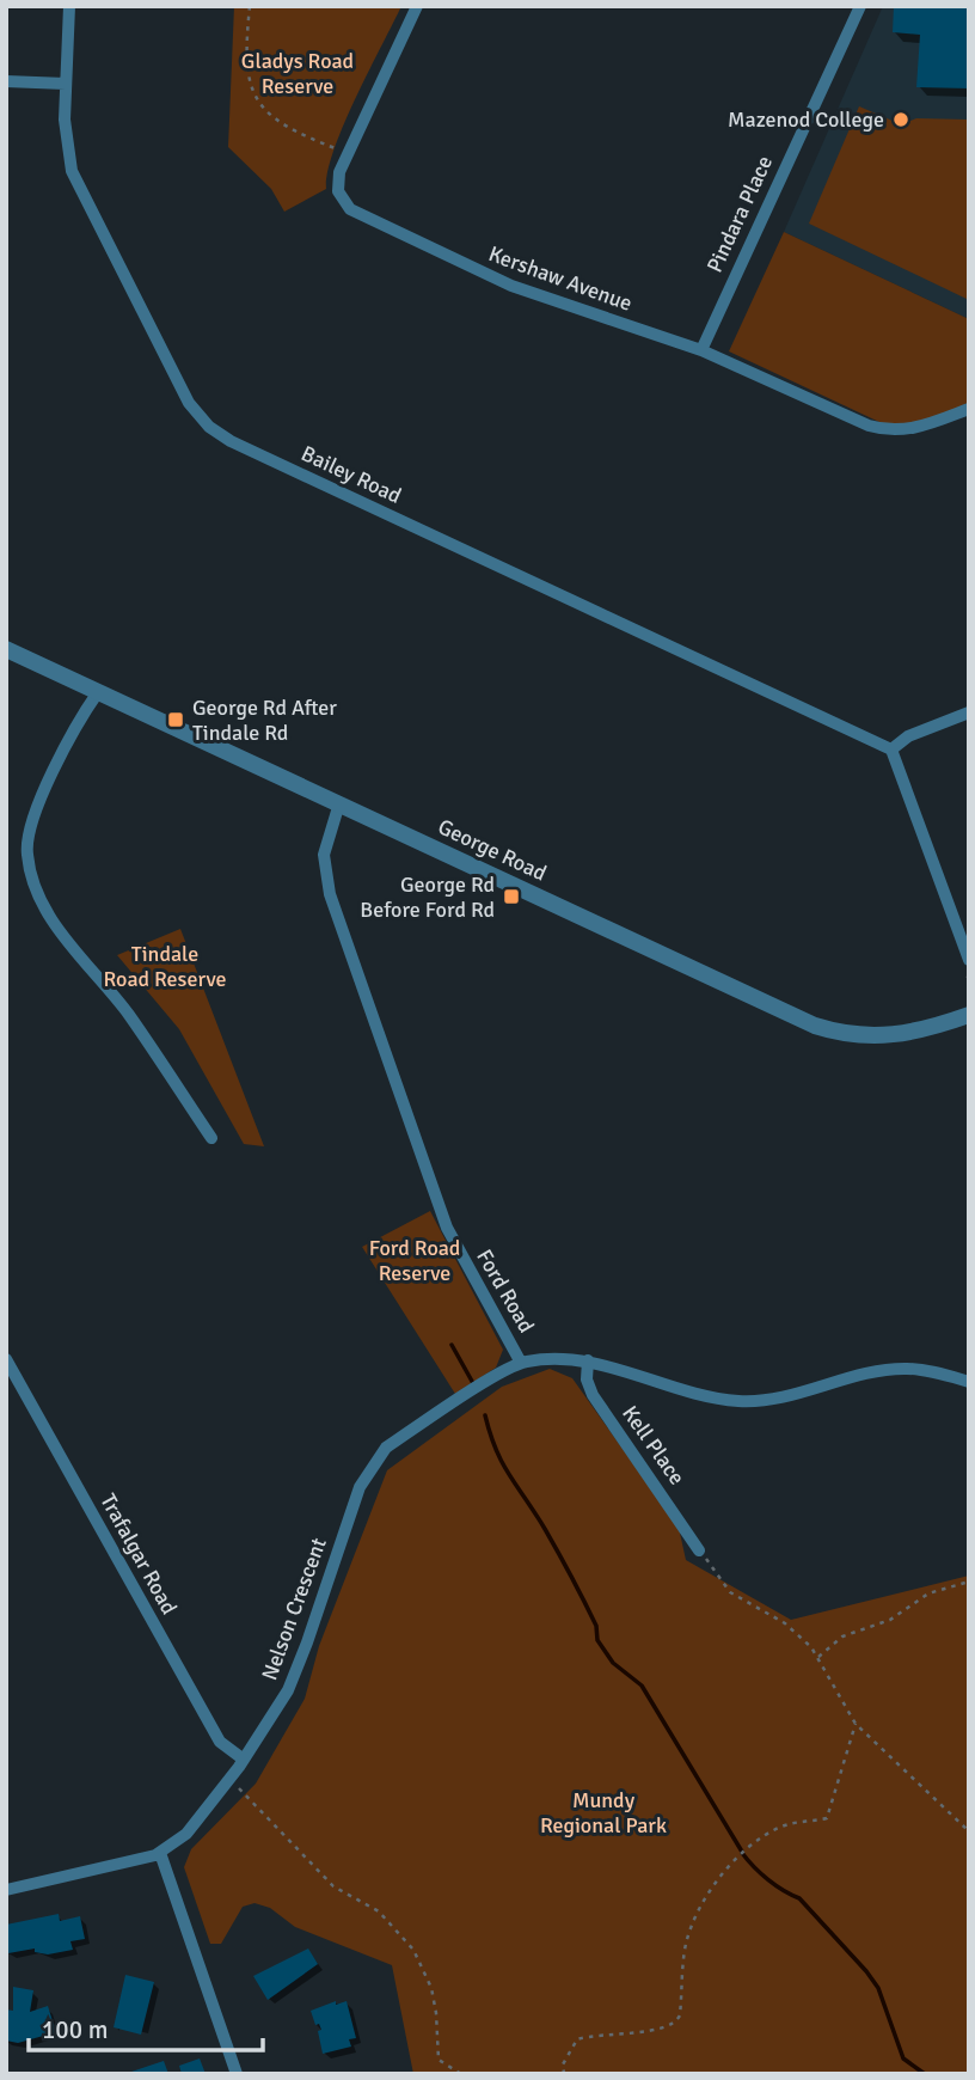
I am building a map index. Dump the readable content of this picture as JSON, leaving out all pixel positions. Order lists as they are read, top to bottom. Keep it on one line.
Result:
{"streets":{"street":["Pindara Place","Kershaw Avenue","Bailey Road","George Road","Ford Road","Kell Place","Trafalgar Road","Nelson Crescent"]},"crossings":[["Pindara Place","Kershaw Avenue"],["George Road","Ford Road"],["Ford Road","Kell Place"],["Ford Road","Nelson Crescent"],["Trafalgar Road","Nelson Crescent"]],"parks":["Gladys Road Reserve","Tindale Road Reserve","Ford Road Reserve","Mundy Regional Park"],"places":{"other":["Mazenod College"],"transit":["George Rd After Tindale Rd","George Rd Before Ford Rd"]},"scale_bar":"100 m"}
